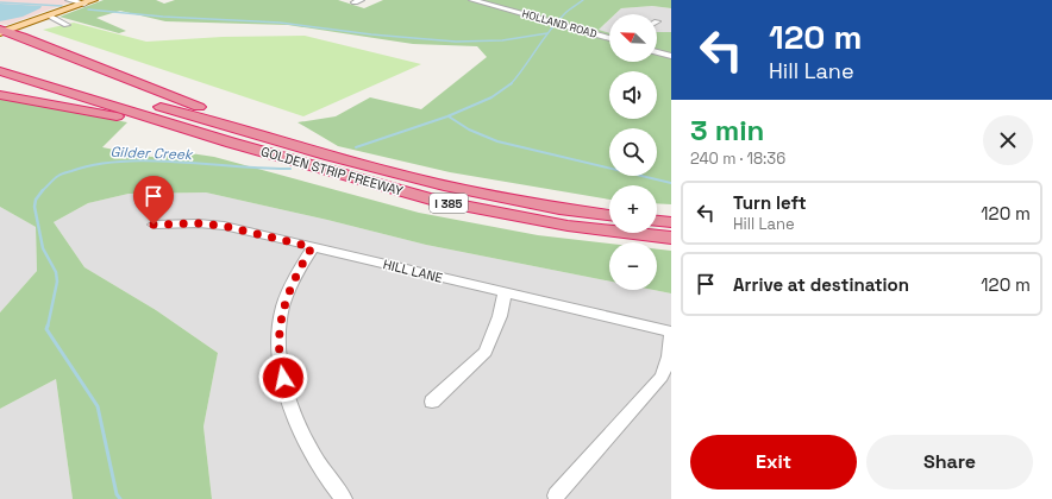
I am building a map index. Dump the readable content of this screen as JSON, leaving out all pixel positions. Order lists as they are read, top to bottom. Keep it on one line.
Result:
{"streets":{"highway":["GOLDEN STRIP FREEWAY","I 385"],"street":["HOLLAND ROAD","HILL LANE"]},"water":["Gilder Creek"],"north":"top left","page":{"turn":["120 m","Hill Lane"],"map_buttons":["+","−"],"heading":["3 min","240 m · 18:36"],"list":[{"name":"Turn left","note":"Hill Lane","value":"120 m"},{"name":"Arrive at destination","value":"120 m"}],"buttons":["Exit","Share"]}}
